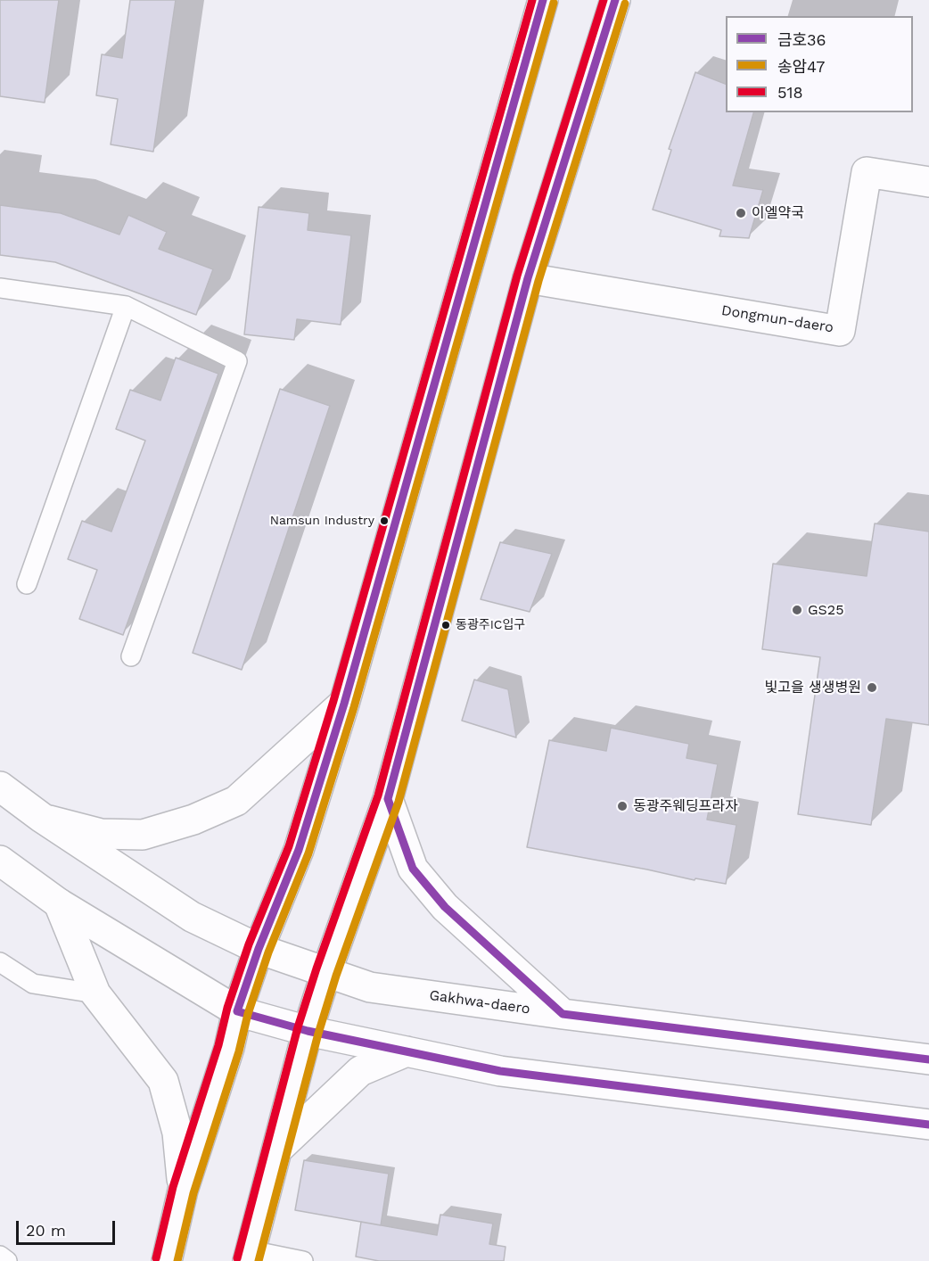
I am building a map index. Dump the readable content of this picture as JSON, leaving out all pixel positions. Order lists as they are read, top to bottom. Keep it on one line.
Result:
{"streets":{"main road":["Dongmun-daero","Gakhwa-daero"]},"places":["이엘약국","Namsun Industry","GS25","동광주IC입구","빛고을 생생병원","동광주웨딩프라자"],"lines":["transit line 금호36","transit line 518","transit line 송암47"],"legend":["금호36","송암47","518"],"scale_bar":"20 m"}
